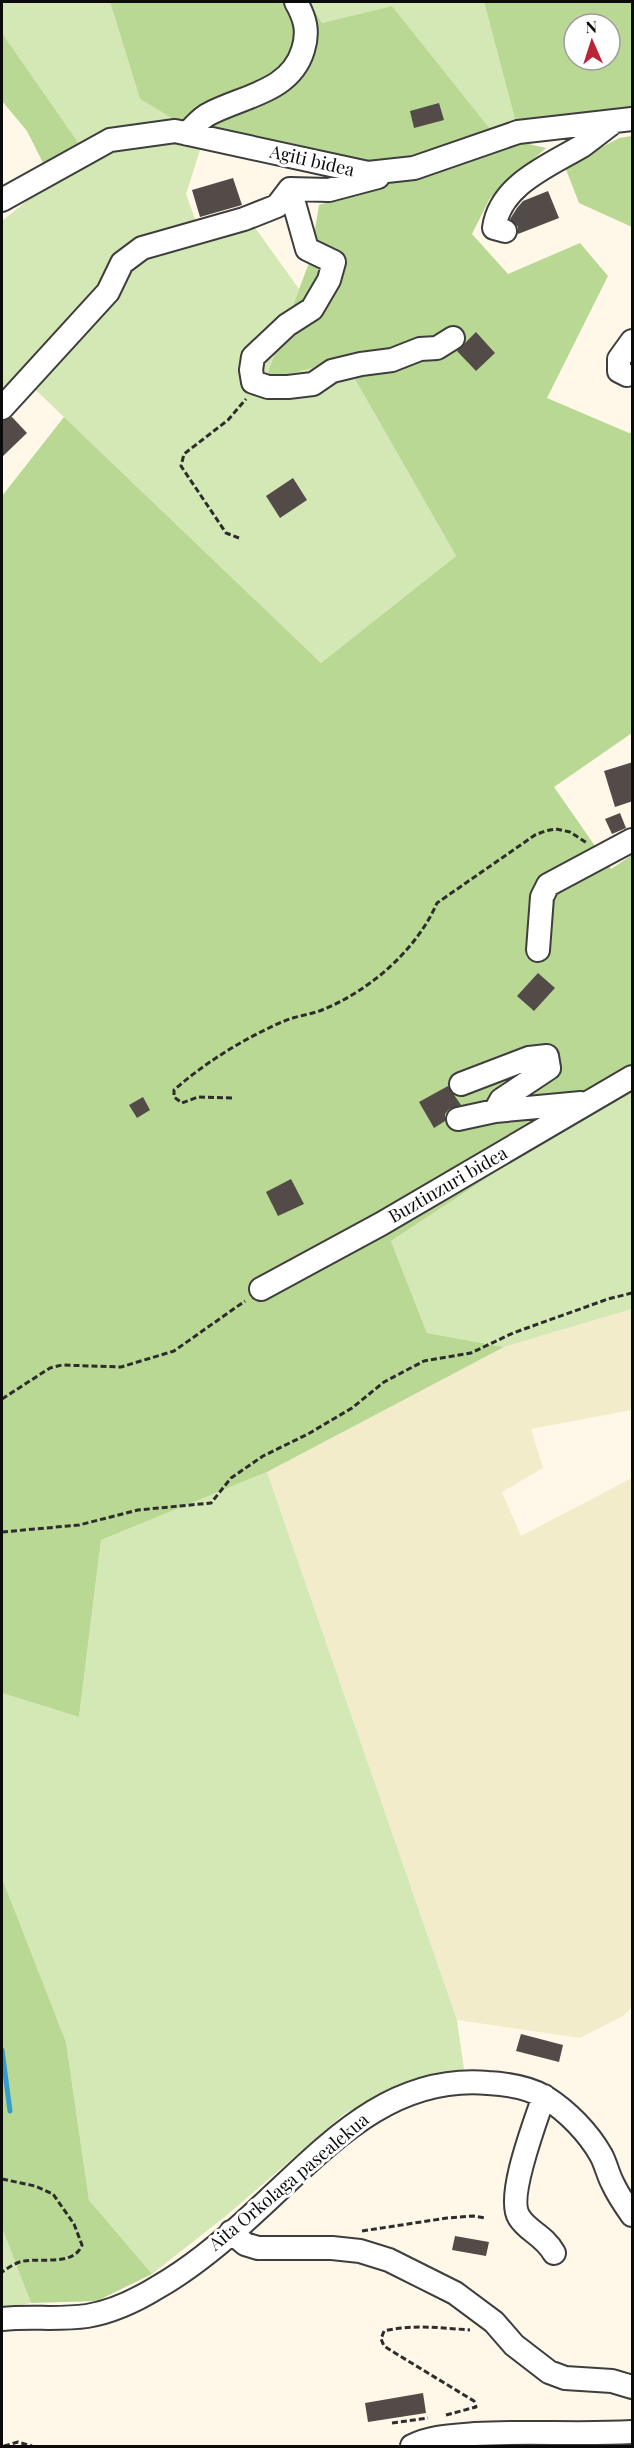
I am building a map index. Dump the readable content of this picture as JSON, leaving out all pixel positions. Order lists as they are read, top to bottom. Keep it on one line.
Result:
{"streets":{"street":["Agiti bidea","Buztinzuri bidea","Aita Orkolaga pasealekua"]},"north":"top"}
